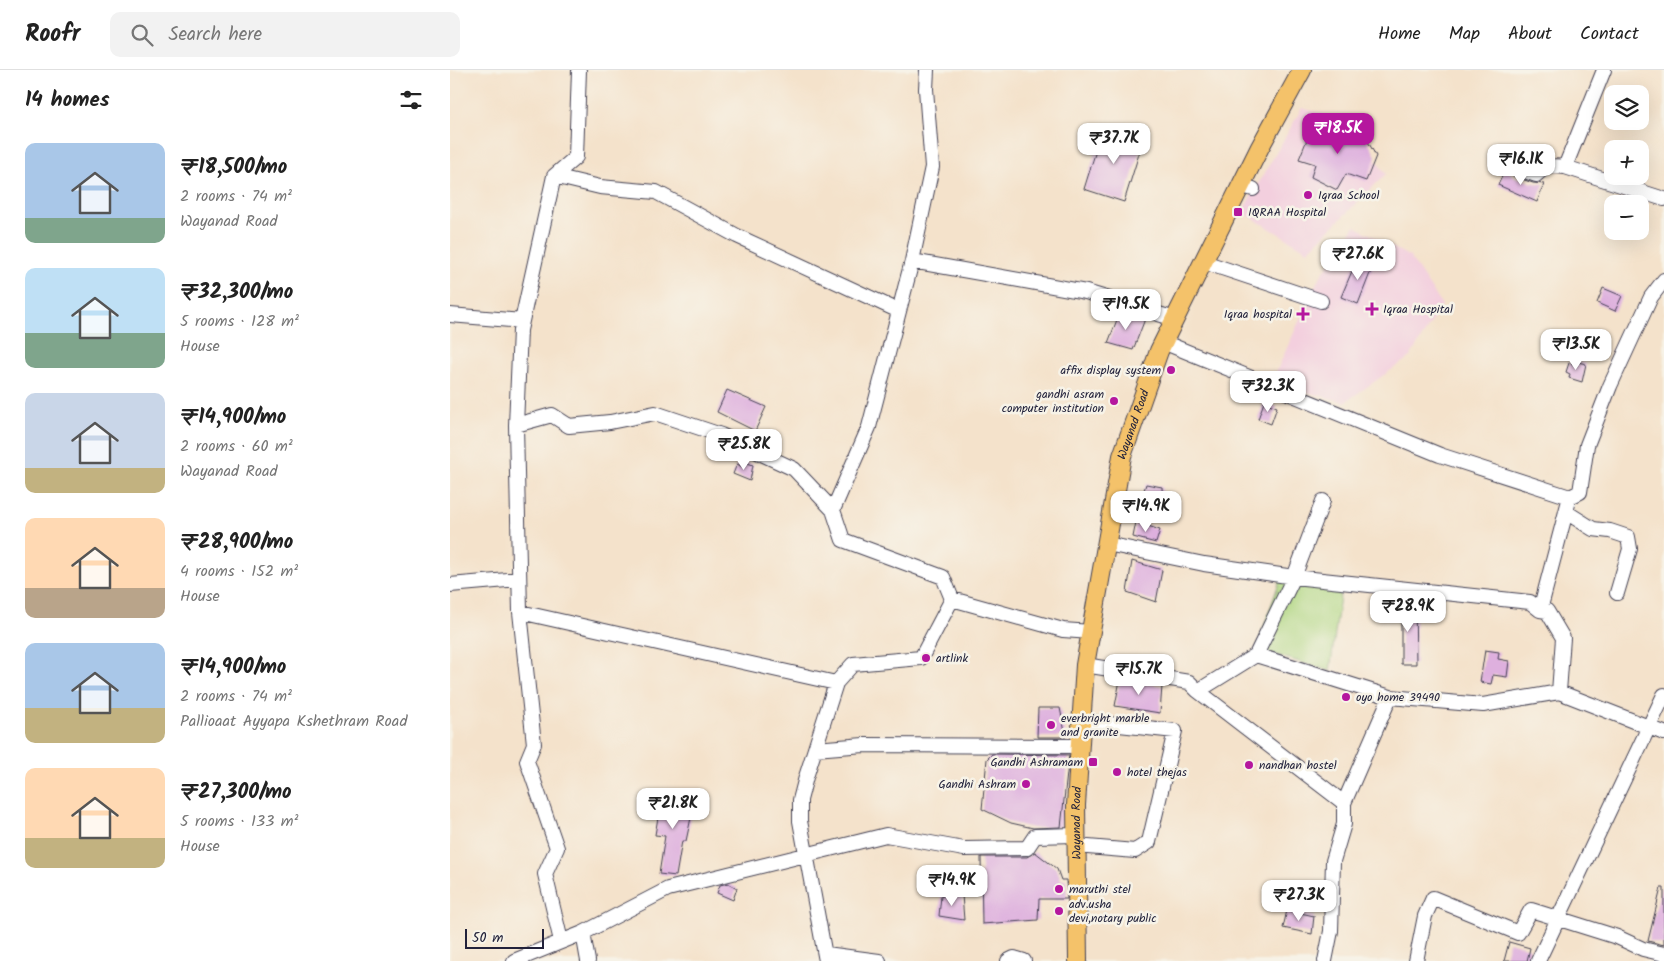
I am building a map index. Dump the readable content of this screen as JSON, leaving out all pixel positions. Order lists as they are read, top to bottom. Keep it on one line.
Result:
{"streets":{"main road":["Wayanad Road"]},"places":{"other":["Iqraa School","affix display system","gandhi asram computer institution","artlink","oyo home 39490","everbright marble and granite","nandhan hostel","hotel thejas","Gandhi Ashram","maruthi stel","adv.usha devi,notary public"],"transit":["IQRAA Hospital","Gandhi Ashramam"],"health":["Iqraa Hospital","Iqraa hospital"]},"scale_bar":"50 m","page":{"header":"Roofr","search":"Search here","nav":["Home","Map","About","Contact"],"heading":"14 homes","map_buttons":["+","−"],"price":["₹18.5K","₹37.7K","₹16.1K","₹27.6K","₹19.5K","₹13.5K","₹32.3K","₹25.8K","₹14.9K","₹28.9K","₹15.7K","₹21.8K","₹14.9K","₹27.3K"],"list":[{"name":"₹18,500/mo","note":"2 rooms · 74 m² · Wayanad Road"},{"name":"₹32,300/mo","note":"5 rooms · 128 m² · House"},{"name":"₹14,900/mo","note":"2 rooms · 60 m² · Wayanad Road"},{"name":"₹28,900/mo","note":"4 rooms · 152 m² · House"},{"name":"₹14,900/mo","note":"2 rooms · 74 m² · Pallioaat Ayyapa Kshethram Road"},{"name":"₹27,300/mo","note":"5 rooms · 133 m² · House"}],"scale":"50 m"}}
